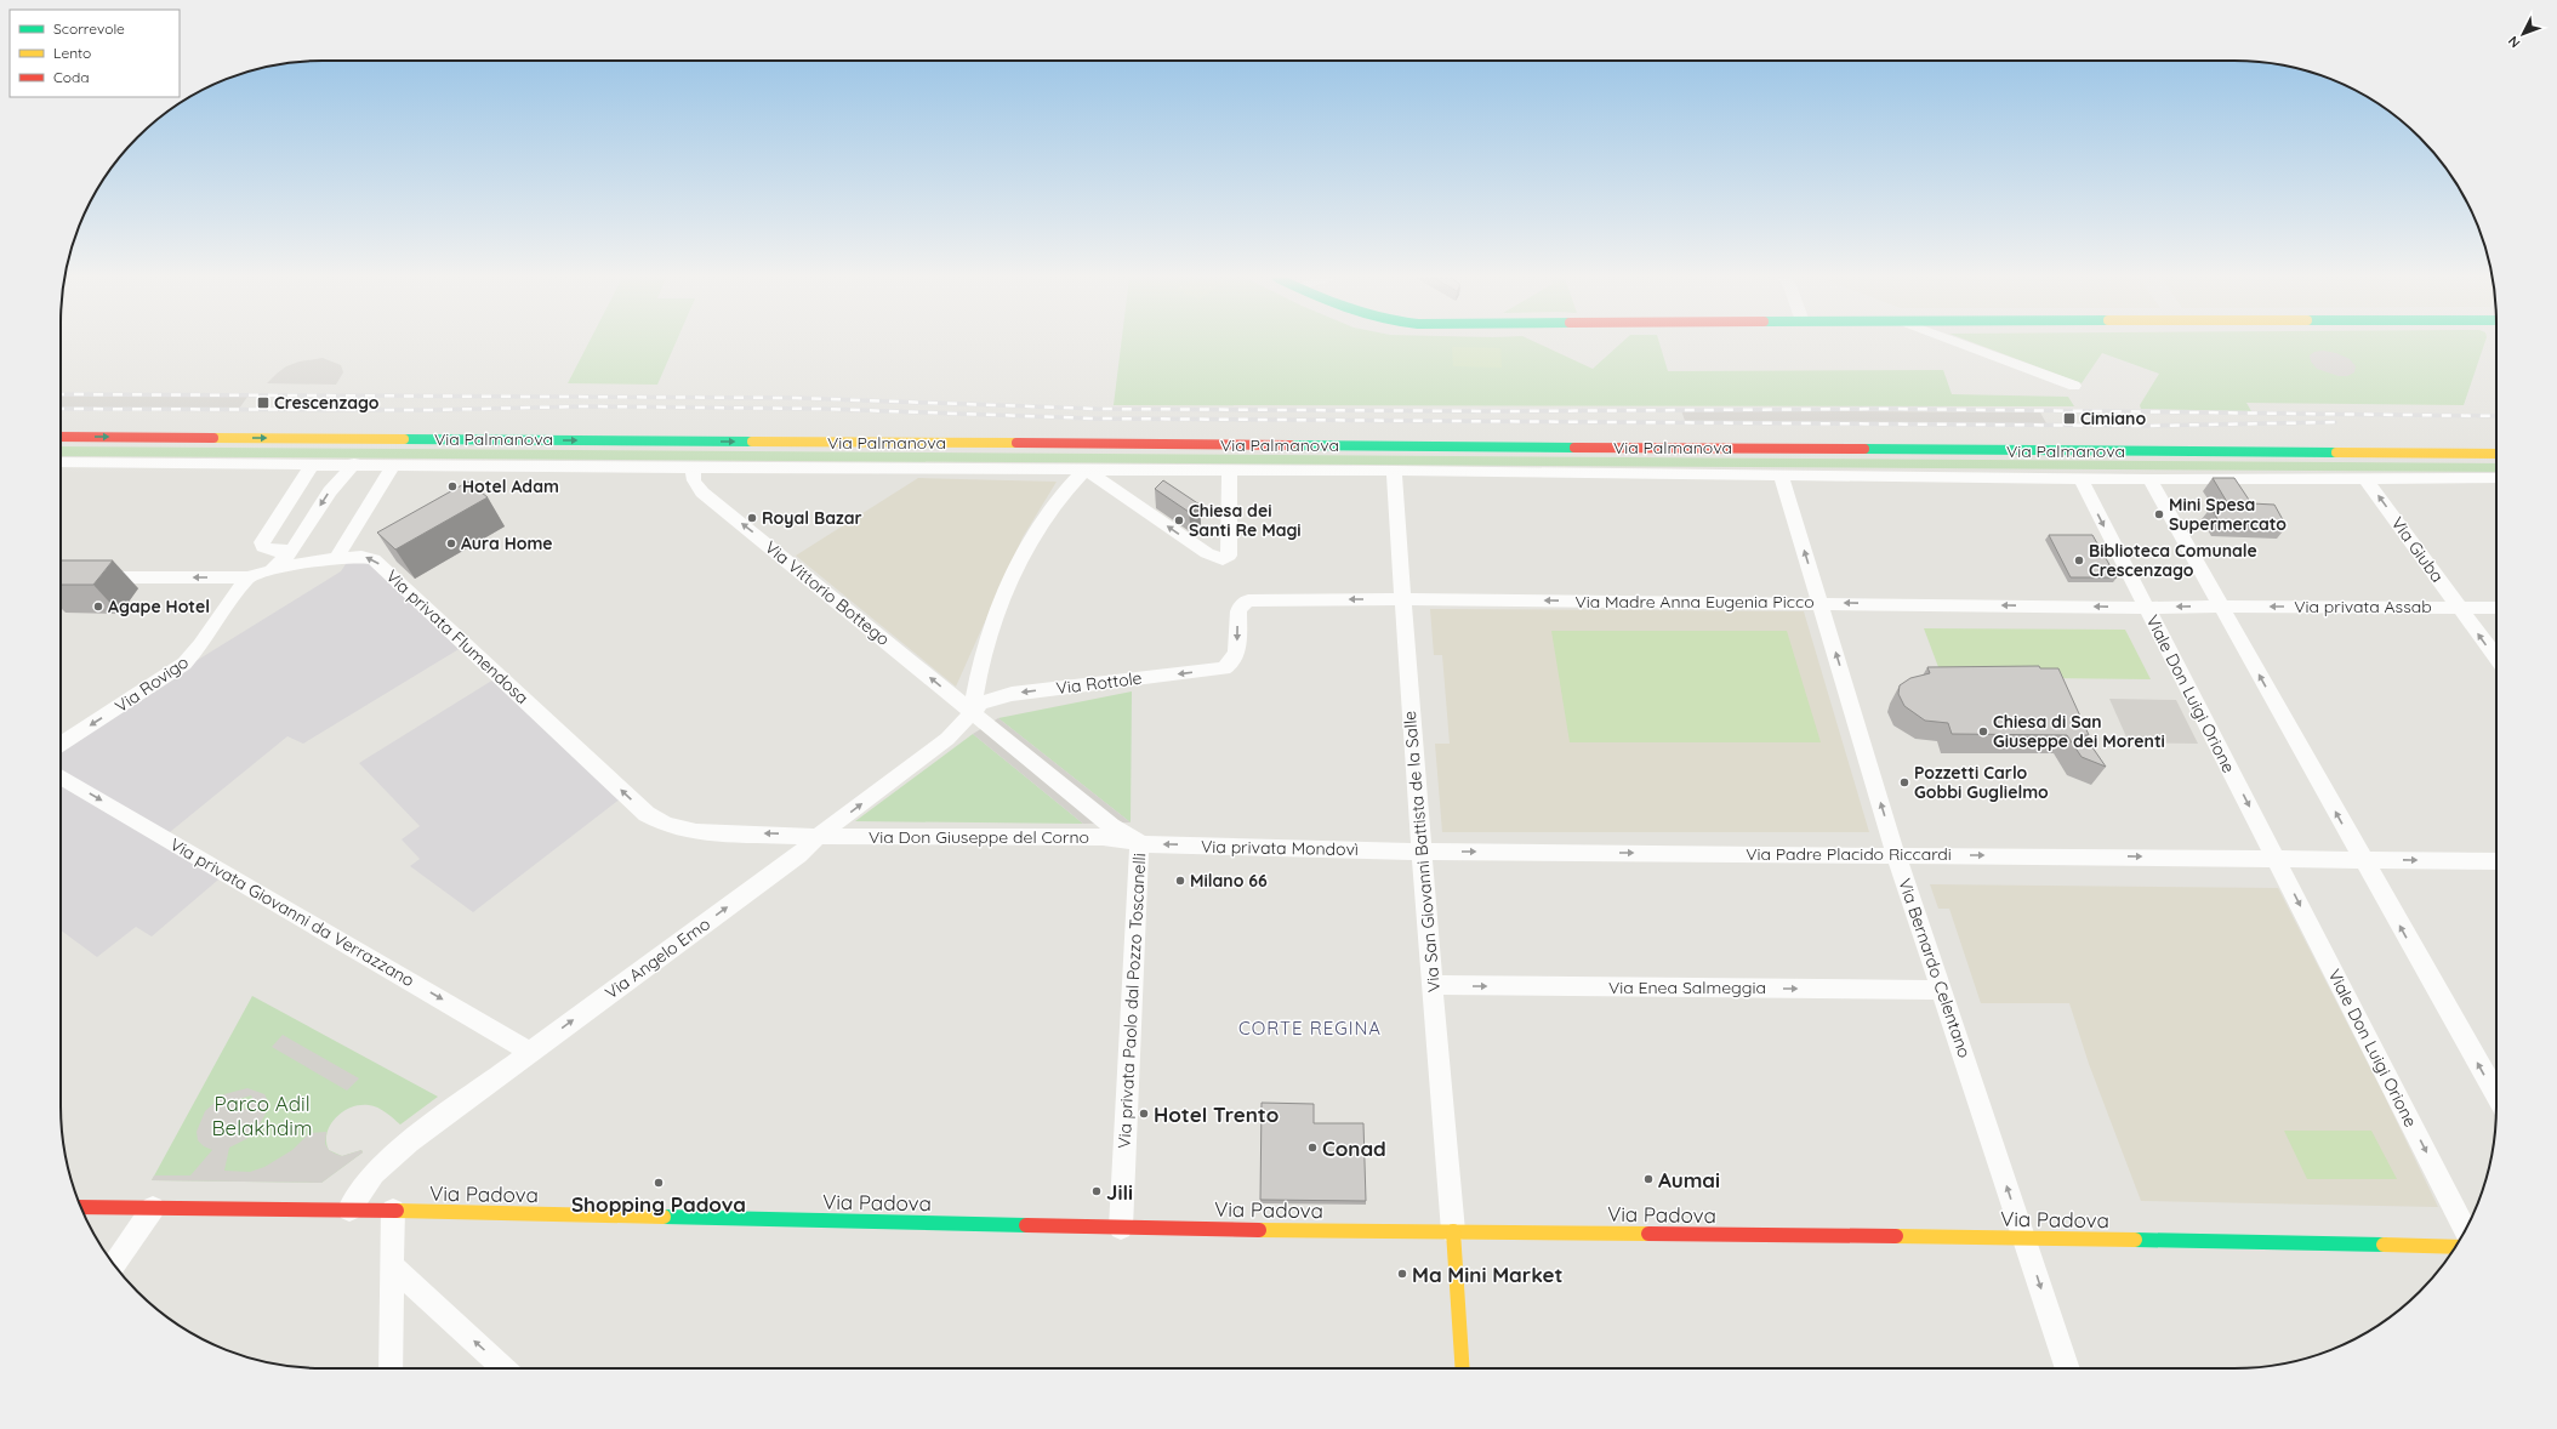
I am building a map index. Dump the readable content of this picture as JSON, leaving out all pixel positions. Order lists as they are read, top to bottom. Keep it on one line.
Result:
{"streets":{"main road":["Via Palmanova","Via Padova"],"street":["Via Giuba","Via Vittorio Bottego","Via Madre Anna Eugenia Picco","Via privata Assab","Via privata Flumendosa","Via Rottole","Via Rovigo","Viale Don Luigi Orione","Via Don Giuseppe del Corno","Via privata Mondovì","Via San Giovanni Battista de la Salle","Via Padre Placido Riccardi","Via privata Giovanni da Verrazzano","Via Angelo Emo","Via Bernardo Celentano","Via Enea Salmeggia","Via privata Paolo dal Pozzo Toscanelli"]},"crossings":[["Via Palmanova","Via Giuba"],["Via Palmanova","Via Vittorio Bottego"],["Via Palmanova","Viale Don Luigi Orione"],["Via Palmanova","Via San Giovanni Battista de la Salle"],["Via Palmanova","Via Bernardo Celentano"],["Via Giuba","Via privata Assab"],["Via Vittorio Bottego","Via Rottole"],["Via Vittorio Bottego","Via Angelo Emo"],["Via Vittorio Bottego","Via privata Paolo dal Pozzo Toscanelli"],["Via Madre Anna Eugenia Picco","Via Rottole"],["Via Madre Anna Eugenia Picco","Viale Don Luigi Orione"],["Via Madre Anna Eugenia Picco","Via San Giovanni Battista de la Salle"],["Via Madre Anna Eugenia Picco","Via Bernardo Celentano"],["Via privata Assab","Viale Don Luigi Orione"],["Via privata Flumendosa","Via Rovigo"],["Via privata Flumendosa","Via Don Giuseppe del Corno"],["Via privata Flumendosa","Via Angelo Emo"],["Via Rottole","Via Angelo Emo"],["Via Rottole","Via privata Paolo dal Pozzo Toscanelli"],["Viale Don Luigi Orione","Via Padre Placido Riccardi"],["Via Don Giuseppe del Corno","Via privata Mondovì"],["Via Don Giuseppe del Corno","Via Angelo Emo"],["Via Don Giuseppe del Corno","Via privata Paolo dal Pozzo Toscanelli"],["Via privata Mondovì","Via San Giovanni Battista de la Salle"],["Via privata Mondovì","Via Padre Placido Riccardi"],["Via privata Mondovì","Via privata Paolo dal Pozzo Toscanelli"],["Via San Giovanni Battista de la Salle","Via Padre Placido Riccardi"],["Via San Giovanni Battista de la Salle","Via Enea Salmeggia"],["Via San Giovanni Battista de la Salle","Via Padova"],["Via Padre Placido Riccardi","Via Bernardo Celentano"],["Via privata Giovanni da Verrazzano","Via Angelo Emo"],["Via Angelo Emo","Via privata Paolo dal Pozzo Toscanelli"],["Via Angelo Emo","Via Padova"],["Via Bernardo Celentano","Via Enea Salmeggia"],["Via Bernardo Celentano","Via Padova"],["Via privata Paolo dal Pozzo Toscanelli","Via Padova"]],"one_way":["Via Palmanova","Via Giuba","Via Vittorio Bottego","Via Madre Anna Eugenia Picco","Via privata Assab","Via privata Flumendosa","Via Rottole","Via Rovigo","Via privata Mondovì","Via Padre Placido Riccardi","Via privata Giovanni da Verrazzano","Via Angelo Emo","Via Enea Salmeggia"],"districts":["CORTE REGINA"],"parks":["Parco Adil Belakhdim"],"places":{"transit":["Crescenzago","Cimiano"],"other":["Hotel Adam","Mini Spesa Supermercato","Royal Bazar","Chiesa dei Santi Re Magi","Aura Home","Biblioteca Comunale Crescenzago","Agape Hotel","Chiesa di San Giuseppe dei Morenti","Pozzetti Carlo Gobbi Guglielmo","Milano 66","Hotel Trento","Conad","Aumai","Shopping Padova","Jili","Ma Mini Market"]},"legend":["Scorrevole","Lento","Coda"],"north":"bottom left"}
